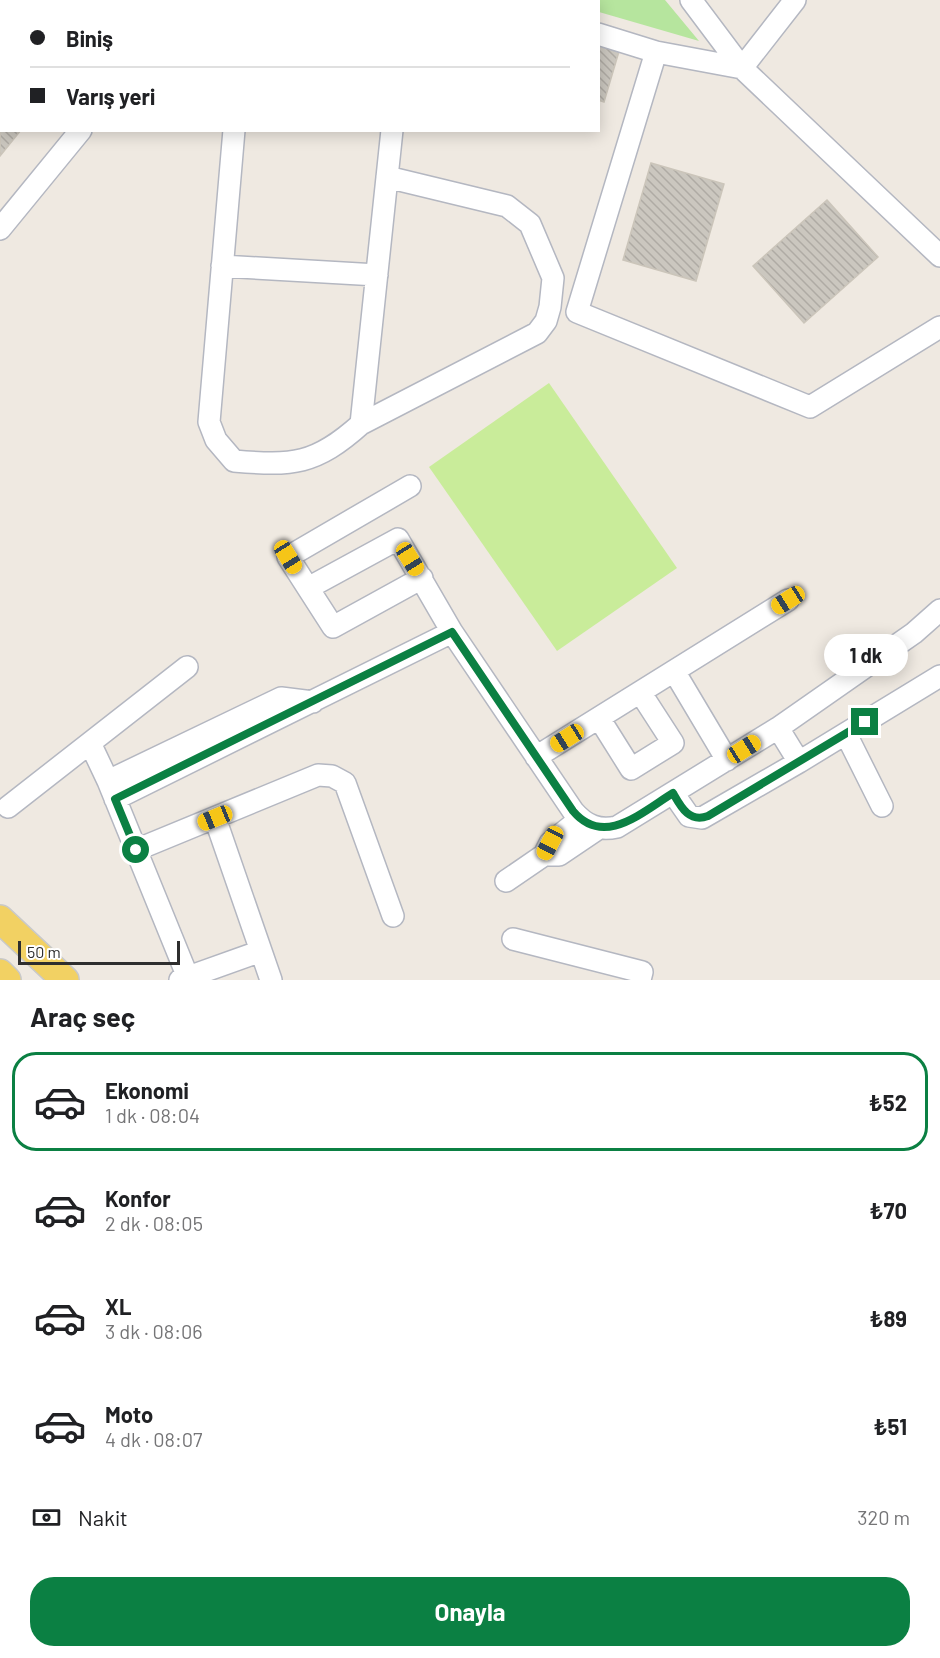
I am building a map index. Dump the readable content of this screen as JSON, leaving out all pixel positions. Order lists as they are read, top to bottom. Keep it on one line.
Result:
{"scale_bar":"50 m","page":{"banner":["Biniş","Varış yeri"],"bubble":"1 dk","scale":"50 m","heading":"Araç seç","list":[{"name":"Ekonomi","note":"1 dk · 08:04","value":"₺52"},{"name":"Konfor","note":"2 dk · 08:05","value":"₺70"},{"name":"XL","note":"3 dk · 08:06","value":"₺89"},{"name":"Moto","note":"4 dk · 08:07","value":"₺51"}],"pay":["Nakit","320 m"],"buttons":"Onayla"}}
